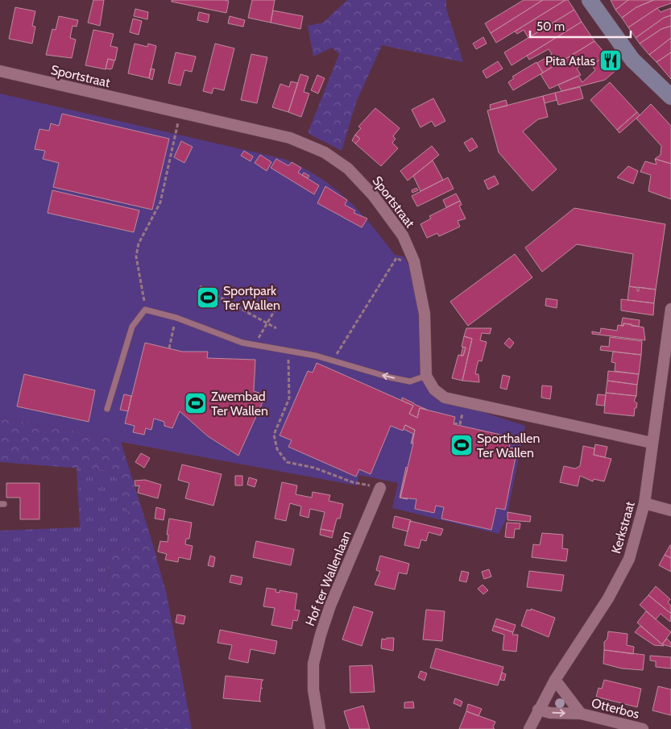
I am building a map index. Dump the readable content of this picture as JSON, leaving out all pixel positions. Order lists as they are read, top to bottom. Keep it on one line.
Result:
{"streets":{"street":["Sportstraat","Kerkstraat","Hof ter Wallenlaan","Otterbos"]},"crossings":[["Kerkstraat","Otterbos"]],"places":{"restaurant":["Pita Atlas"],"sports":["Sportpark Ter Wallen","Zwembad Ter Wallen","Sporthallen Ter Wallen"]},"scale_bar":"50 m"}
